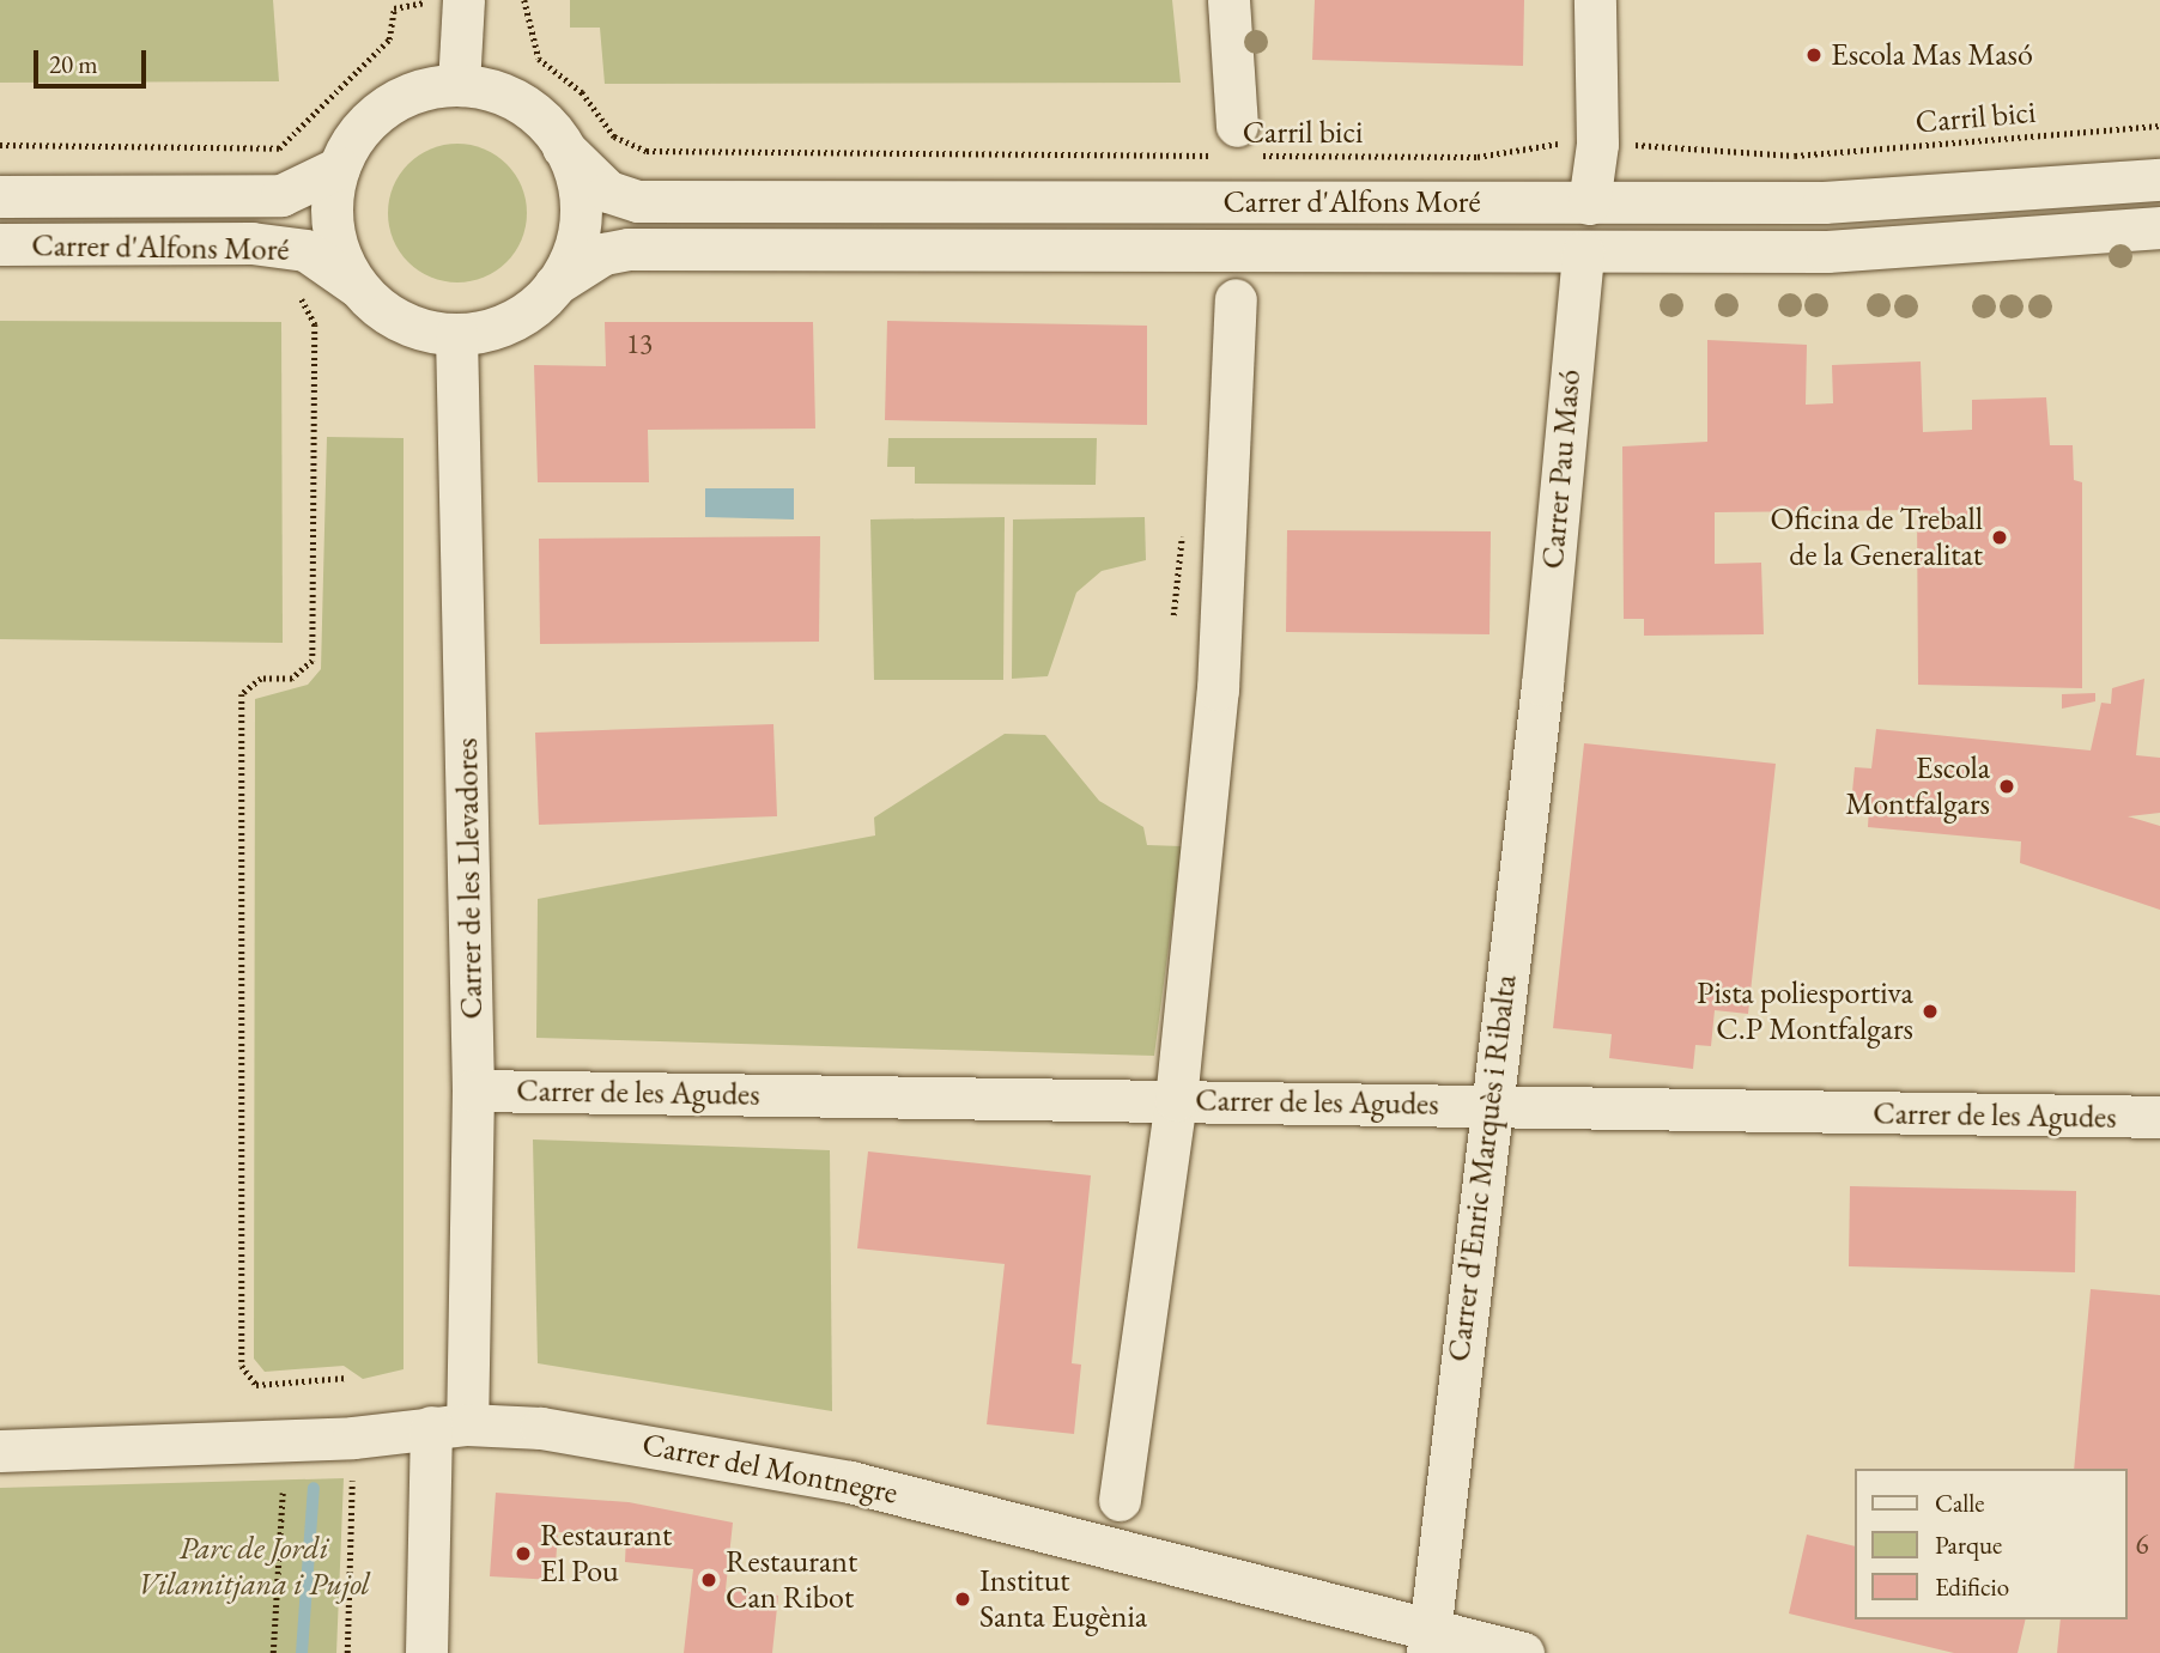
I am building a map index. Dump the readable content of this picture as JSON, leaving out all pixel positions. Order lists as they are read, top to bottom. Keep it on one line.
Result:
{"streets":{"street":["Carrer d'Alfons Moré","Carrer Pau Masó","Carrer de les Llevadores","Carrer de les Agudes","Carrer d'Enric Marquès i Ribalta","Carrer del Montnegre"],"path":["Carril bici"]},"crossings":[["Carrer d'Alfons Moré","Carrer Pau Masó"],["Carrer d'Alfons Moré","Carrer de les Llevadores"],["Carrer Pau Masó","Carrer d'Enric Marquès i Ribalta"],["Carrer de les Llevadores","Carrer de les Agudes"],["Carrer de les Llevadores","Carrer del Montnegre"],["Carrer de les Agudes","Carrer d'Enric Marquès i Ribalta"],["Carrer d'Enric Marquès i Ribalta","Carrer del Montnegre"]],"parks":["Parc de Jordi Vilamitjana i Pujol"],"places":["Escola Mas Masó","Oficina de Treball de la Generalitat","Escola Montfalgars","Pista poliesportiva C.P Montfalgars","Restaurant El Pou","Restaurant Can Ribot","Institut Santa Eugènia"],"house_numbers":["13","6"],"legend":["Calle","Parque","Edificio"],"scale_bar":"20 m"}
